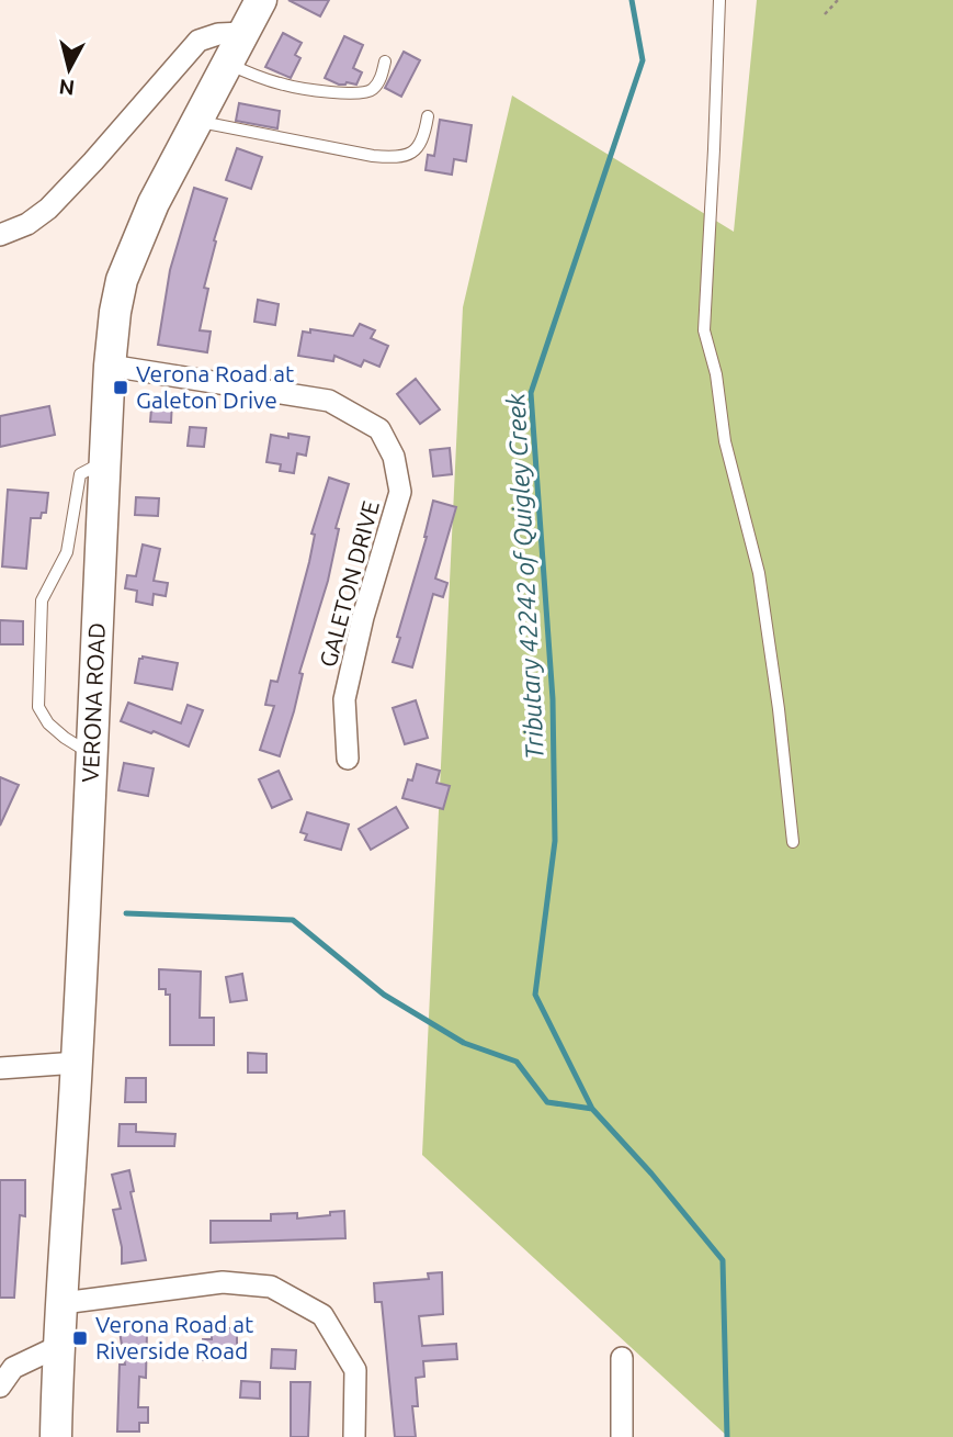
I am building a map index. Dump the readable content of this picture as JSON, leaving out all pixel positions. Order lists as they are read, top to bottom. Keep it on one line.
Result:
{"streets":{"street":["GALETON DRIVE","VERONA ROAD"]},"crossings":[["GALETON DRIVE","VERONA ROAD"]],"water":["Tributary 42242 of Quigley Creek"],"places":{"transit":["Verona Road at Galeton Drive","Verona Road at Riverside Road"]},"north":"bottom"}
